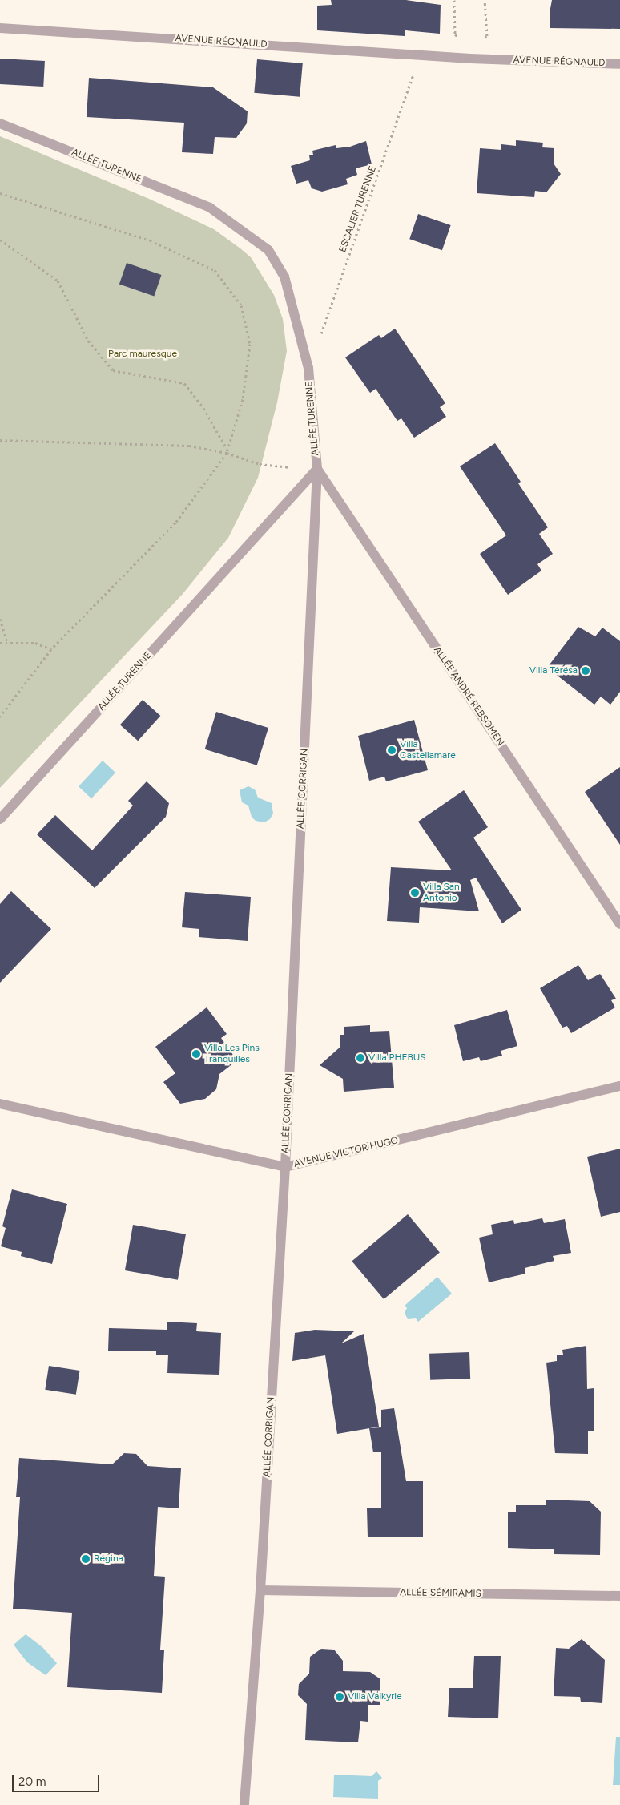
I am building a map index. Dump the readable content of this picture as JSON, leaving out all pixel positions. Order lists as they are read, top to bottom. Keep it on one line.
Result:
{"streets":{"street":["AVENUE RÉGNAULD","ALLÉE TURENNE","ALLÉE ANDRÉ REBSOMEN","ALLÉE CORRIGAN","AVENUE VICTOR HUGO","ALLÉE SÉMIRAMIS"],"path":["ESCALIER TURENNE"]},"crossings":[["AVENUE RÉGNAULD","ESCALIER TURENNE"],["ALLÉE TURENNE","ESCALIER TURENNE"],["ALLÉE TURENNE","ALLÉE ANDRÉ REBSOMEN"],["ALLÉE TURENNE","ALLÉE CORRIGAN"],["ALLÉE ANDRÉ REBSOMEN","ALLÉE CORRIGAN"],["ALLÉE CORRIGAN","AVENUE VICTOR HUGO"],["ALLÉE CORRIGAN","ALLÉE SÉMIRAMIS"]],"parks":["Parc mauresque"],"places":["Villa Térésa","Villa Castellamare","Villa San Antonio","Villa Les Pins Tranquilles","Villa PHEBUS","Régina","Villa Valkyrie"],"scale_bar":"20 m"}
